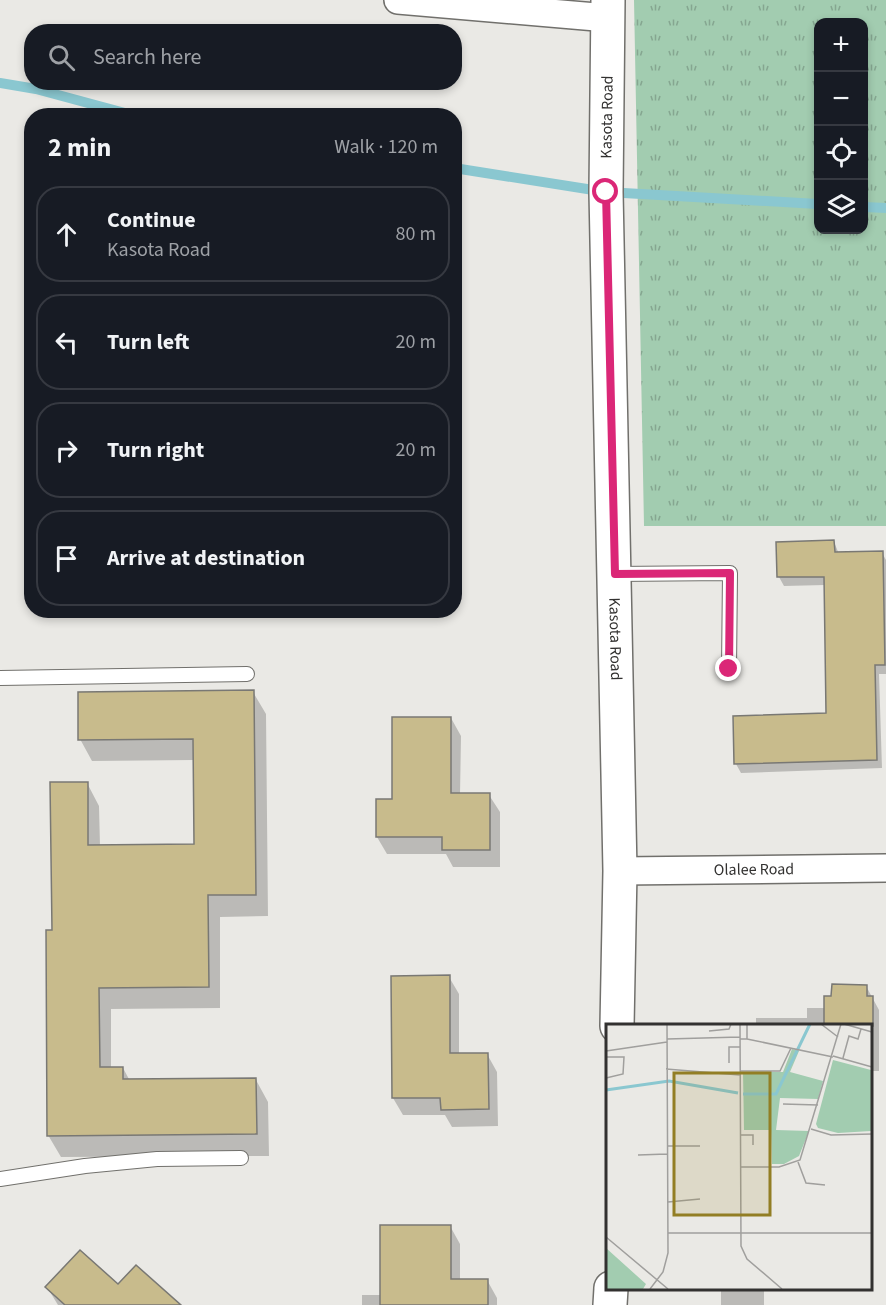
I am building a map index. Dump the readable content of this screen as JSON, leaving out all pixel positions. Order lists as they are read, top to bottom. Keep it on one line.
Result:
{"streets":{"street":["Kasota Road","Olalee Road"]},"crossings":[["Kasota Road","Olalee Road"]],"page":{"map_buttons":["+","−"],"search":"Search here","heading":["2 min","Walk · 120 m"],"list":[["Continue","Kasota Road","80 m"],["Turn left","20 m"],["Turn right","20 m"],"Arrive at destination"]}}
